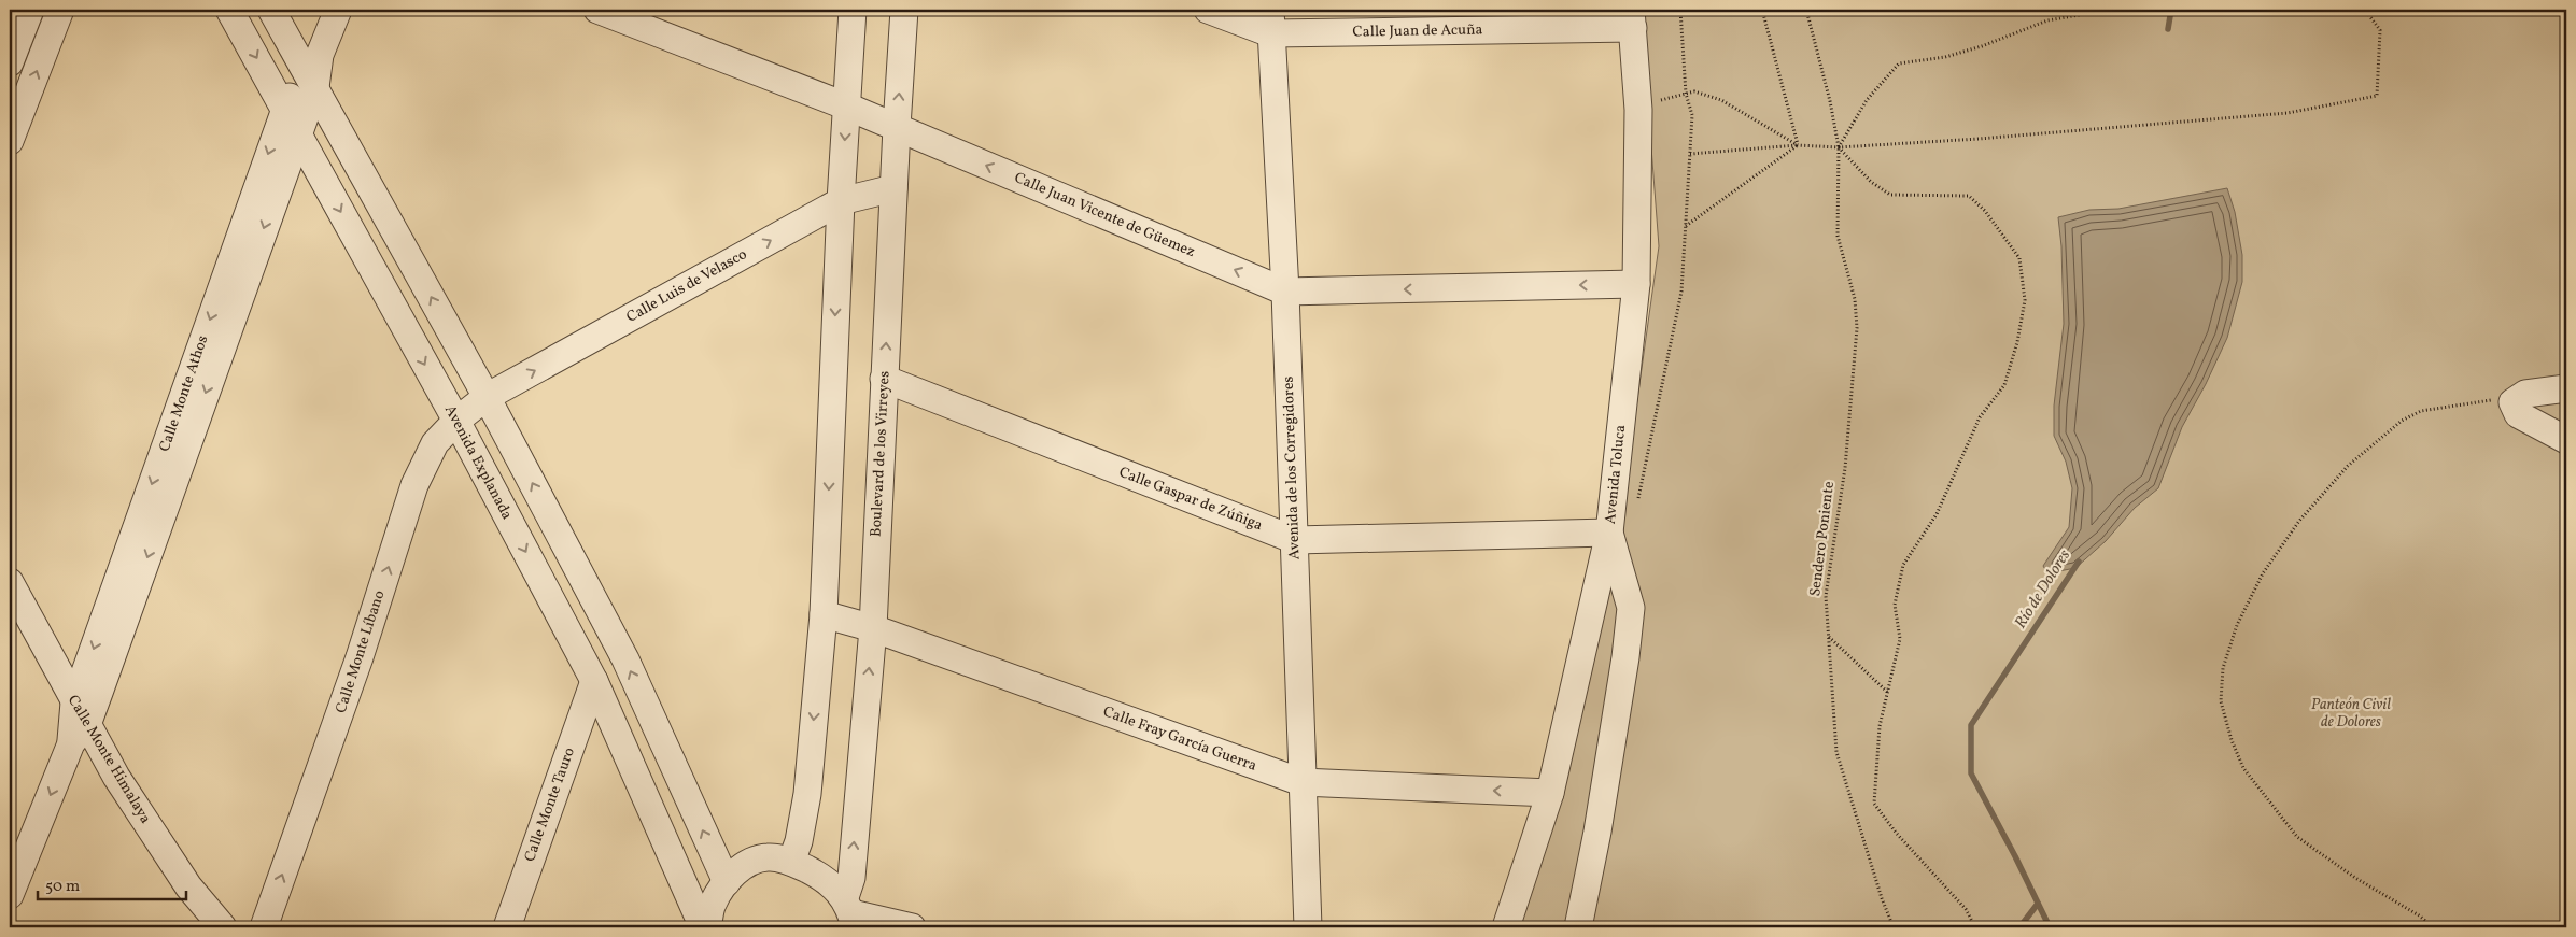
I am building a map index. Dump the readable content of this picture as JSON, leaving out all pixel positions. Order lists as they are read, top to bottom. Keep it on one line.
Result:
{"streets":{"street":["Calle Juan de Acuña","Calle Juan Vicente de Güemez","Calle Luis de Velasco","Calle Monte Athos","Boulevard de los Virreyes","Avenida Explanada","Avenida de los Corregidores","Avenida Toluca","Calle Gaspar de Zúñiga","Calle Monte Líbano","Calle Fray García Guerra","Calle Monte Himalaya","Calle Monte Tauro"],"path":["Sendero Poniente"]},"crossings":[["Calle Juan de Acuña","Avenida de los Corregidores"],["Calle Juan de Acuña","Avenida Toluca"],["Calle Juan Vicente de Güemez","Boulevard de los Virreyes"],["Calle Juan Vicente de Güemez","Avenida de los Corregidores"],["Calle Juan Vicente de Güemez","Avenida Toluca"],["Calle Luis de Velasco","Boulevard de los Virreyes"],["Calle Luis de Velasco","Calle Monte Líbano"],["Calle Monte Athos","Avenida Explanada"],["Calle Monte Athos","Calle Monte Himalaya"],["Boulevard de los Virreyes","Calle Gaspar de Zúñiga"],["Boulevard de los Virreyes","Calle Fray García Guerra"],["Avenida Explanada","Calle Monte Líbano"],["Avenida Explanada","Calle Monte Tauro"],["Avenida de los Corregidores","Calle Gaspar de Zúñiga"],["Avenida de los Corregidores","Calle Fray García Guerra"],["Avenida Toluca","Calle Gaspar de Zúñiga"],["Avenida Toluca","Calle Fray García Guerra"]],"one_way":["Calle Juan Vicente de Güemez","Calle Luis de Velasco","Calle Monte Athos","Calle Monte Líbano"],"water":["Río de Dolores"],"parks":["Panteón Civil de Dolores"],"scale_bar":"50 m"}
